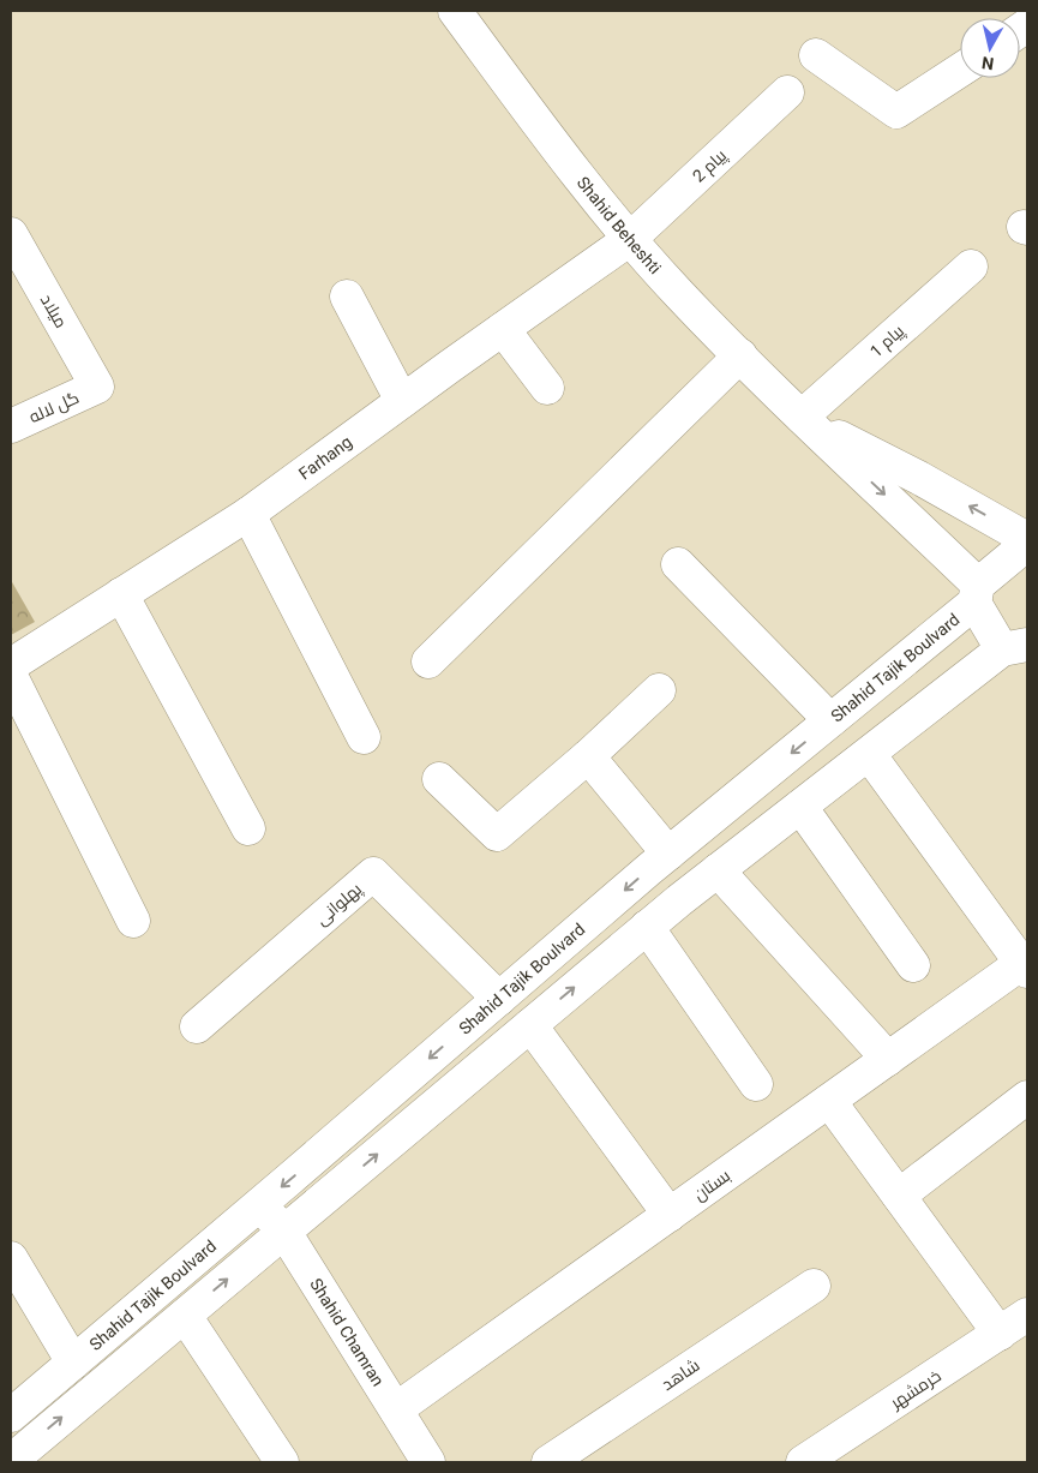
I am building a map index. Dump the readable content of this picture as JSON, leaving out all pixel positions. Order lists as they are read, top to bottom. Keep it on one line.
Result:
{"streets":{"street":["پیام 2","Shahid Beheshti","میلاد","پیام 1","گل لاله","Farhang","Shahid Tajik Boulvard","پهلوانی","بستان","Shahid Chamran","شاهد","خرمشهر"]},"crossings":[["پیام 2","Shahid Beheshti"],["پیام 2","Farhang"],["Shahid Beheshti","پیام 1"],["Shahid Beheshti","Farhang"],["Shahid Beheshti","Shahid Tajik Boulvard"],["میلاد","گل لاله"],["Shahid Tajik Boulvard","پهلوانی"],["Shahid Tajik Boulvard","Shahid Chamran"],["بستان","Shahid Chamran"]],"north":"bottom"}
